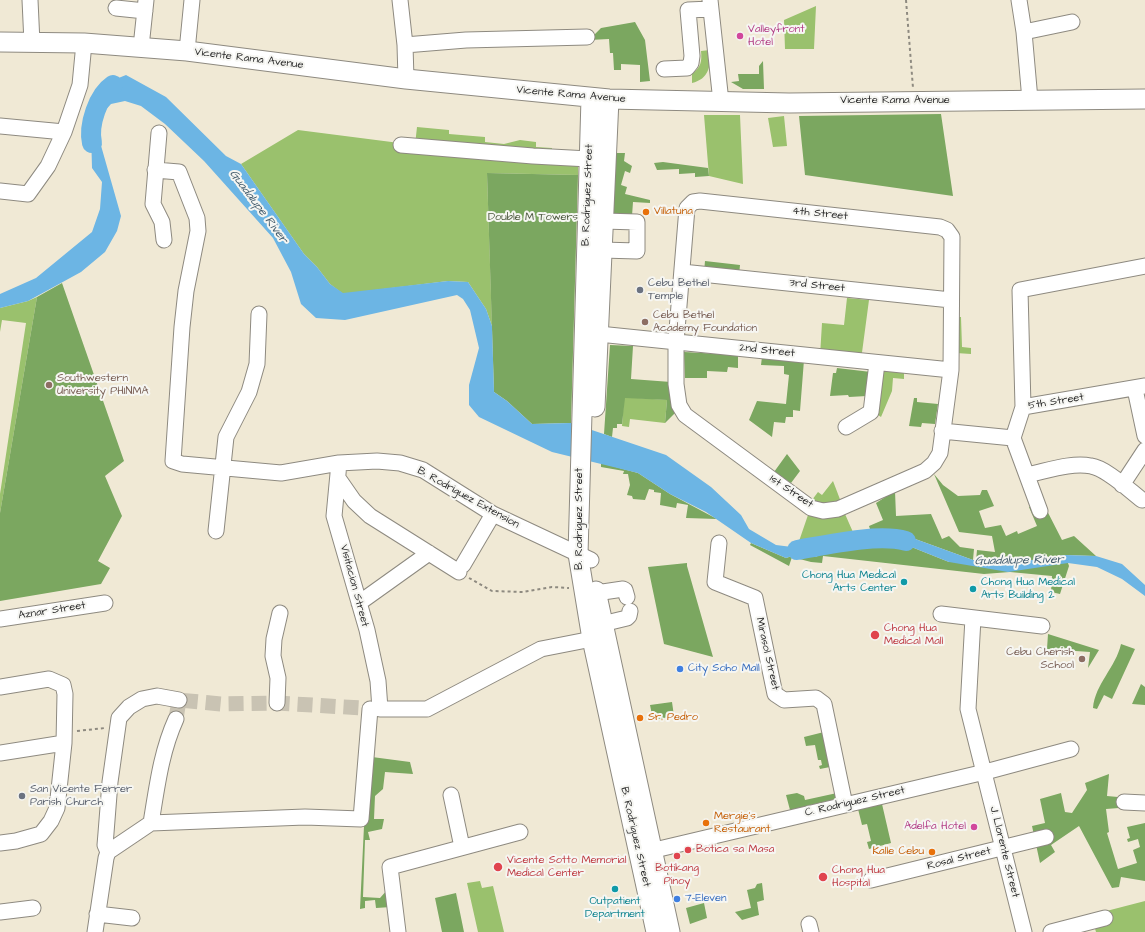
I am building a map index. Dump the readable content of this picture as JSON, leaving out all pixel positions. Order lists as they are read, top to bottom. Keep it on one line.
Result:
{"streets":{"main road":["Vicente Rama Avenue","B. Rodriguez Street"],"street":["4th Street","3rd Street","2nd Street","5th Street","1st Street","B. Rodriguez Extension","Visitacion Street","Aznar Street","Mirasol Street","C. Rodriguez Street","J. Llorente Street","Rosal Street"]},"crossings":[["Vicente Rama Avenue","B. Rodriguez Street"],["B. Rodriguez Street","2nd Street"],["B. Rodriguez Street","B. Rodriguez Extension"],["B. Rodriguez Street","C. Rodriguez Street"],["4th Street","3rd Street"],["4th Street","2nd Street"],["4th Street","1st Street"],["2nd Street","1st Street"],["B. Rodriguez Extension","Visitacion Street"],["Mirasol Street","C. Rodriguez Street"],["C. Rodriguez Street","J. Llorente Street"],["J. Llorente Street","Rosal Street"]],"water":["Guadalupe River"],"parks":["Double M Towers"],"places":["Valleyfront Hotel","Villatuna","Cebu Bethel Temple","Cebu Bethel Academy Foundation","Southwestern University PHINMA","Chong Hua Medical Arts Center","Chong Hua Medical Arts Building 2","Chong Hua Medical Mall","Cebu Cherish School","City Soho Mall","Sr. Pedro","San Vicente Ferrer Parish Church","Mergie's Restaurant","Adelfa Hotel","Botica sa Masa","Kalle Cebu","Botikang Pinoy","Vicente Sotto Memorial Medical Center","Chong Hua Hospital","Outpatient Department","7-Eleven"]}
